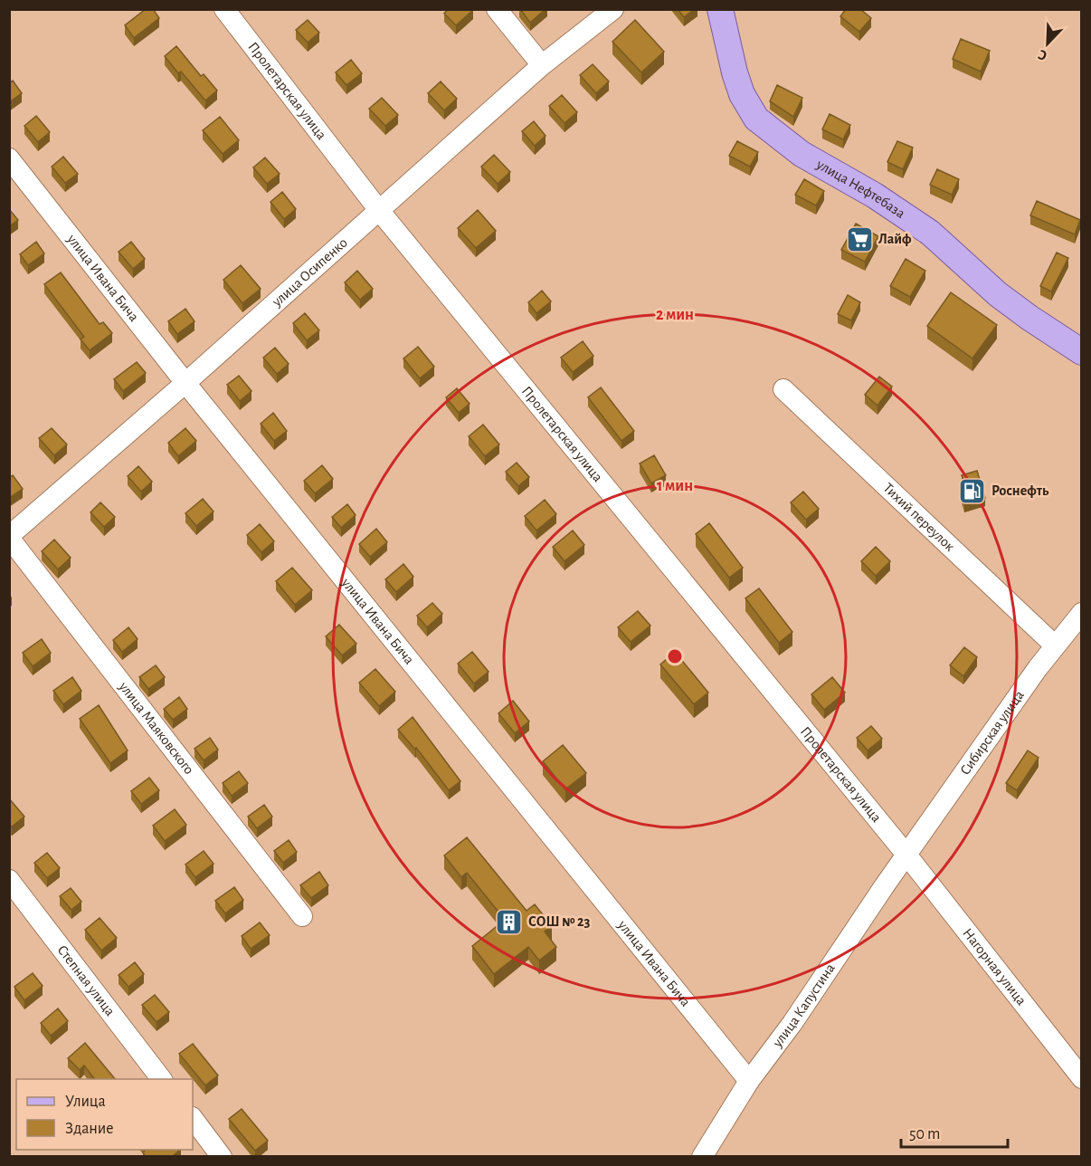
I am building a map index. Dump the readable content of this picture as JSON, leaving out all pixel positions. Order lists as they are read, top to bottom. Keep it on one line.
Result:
{"streets":{"main road":["улица Нефтебаза"],"street":["Пролетарская улица","улица Осипенко","улица Ивана Бича","Тихий переулок","улица Маяковского","Сибирская улица","Нагорная улица","Степная улица","улица Капустина"]},"crossings":[["Пролетарская улица","улица Осипенко"],["Пролетарская улица","Сибирская улица"],["Пролетарская улица","Нагорная улица"],["Пролетарская улица","улица Капустина"],["улица Осипенко","улица Ивана Бича"],["улица Осипенко","улица Маяковского"],["улица Ивана Бича","улица Капустина"],["Тихий переулок","Сибирская улица"],["Сибирская улица","Нагорная улица"],["Сибирская улица","улица Капустина"],["Нагорная улица","улица Капустина"]],"places":{"supermarket":["Лайф"],"fuel station":["Роснефть"],"building":["СОШ № 23"]},"legend":["Улица","Здание"],"scale_bar":"50 m","north":"bottom left","rings":["2 мин","1 мин"]}
